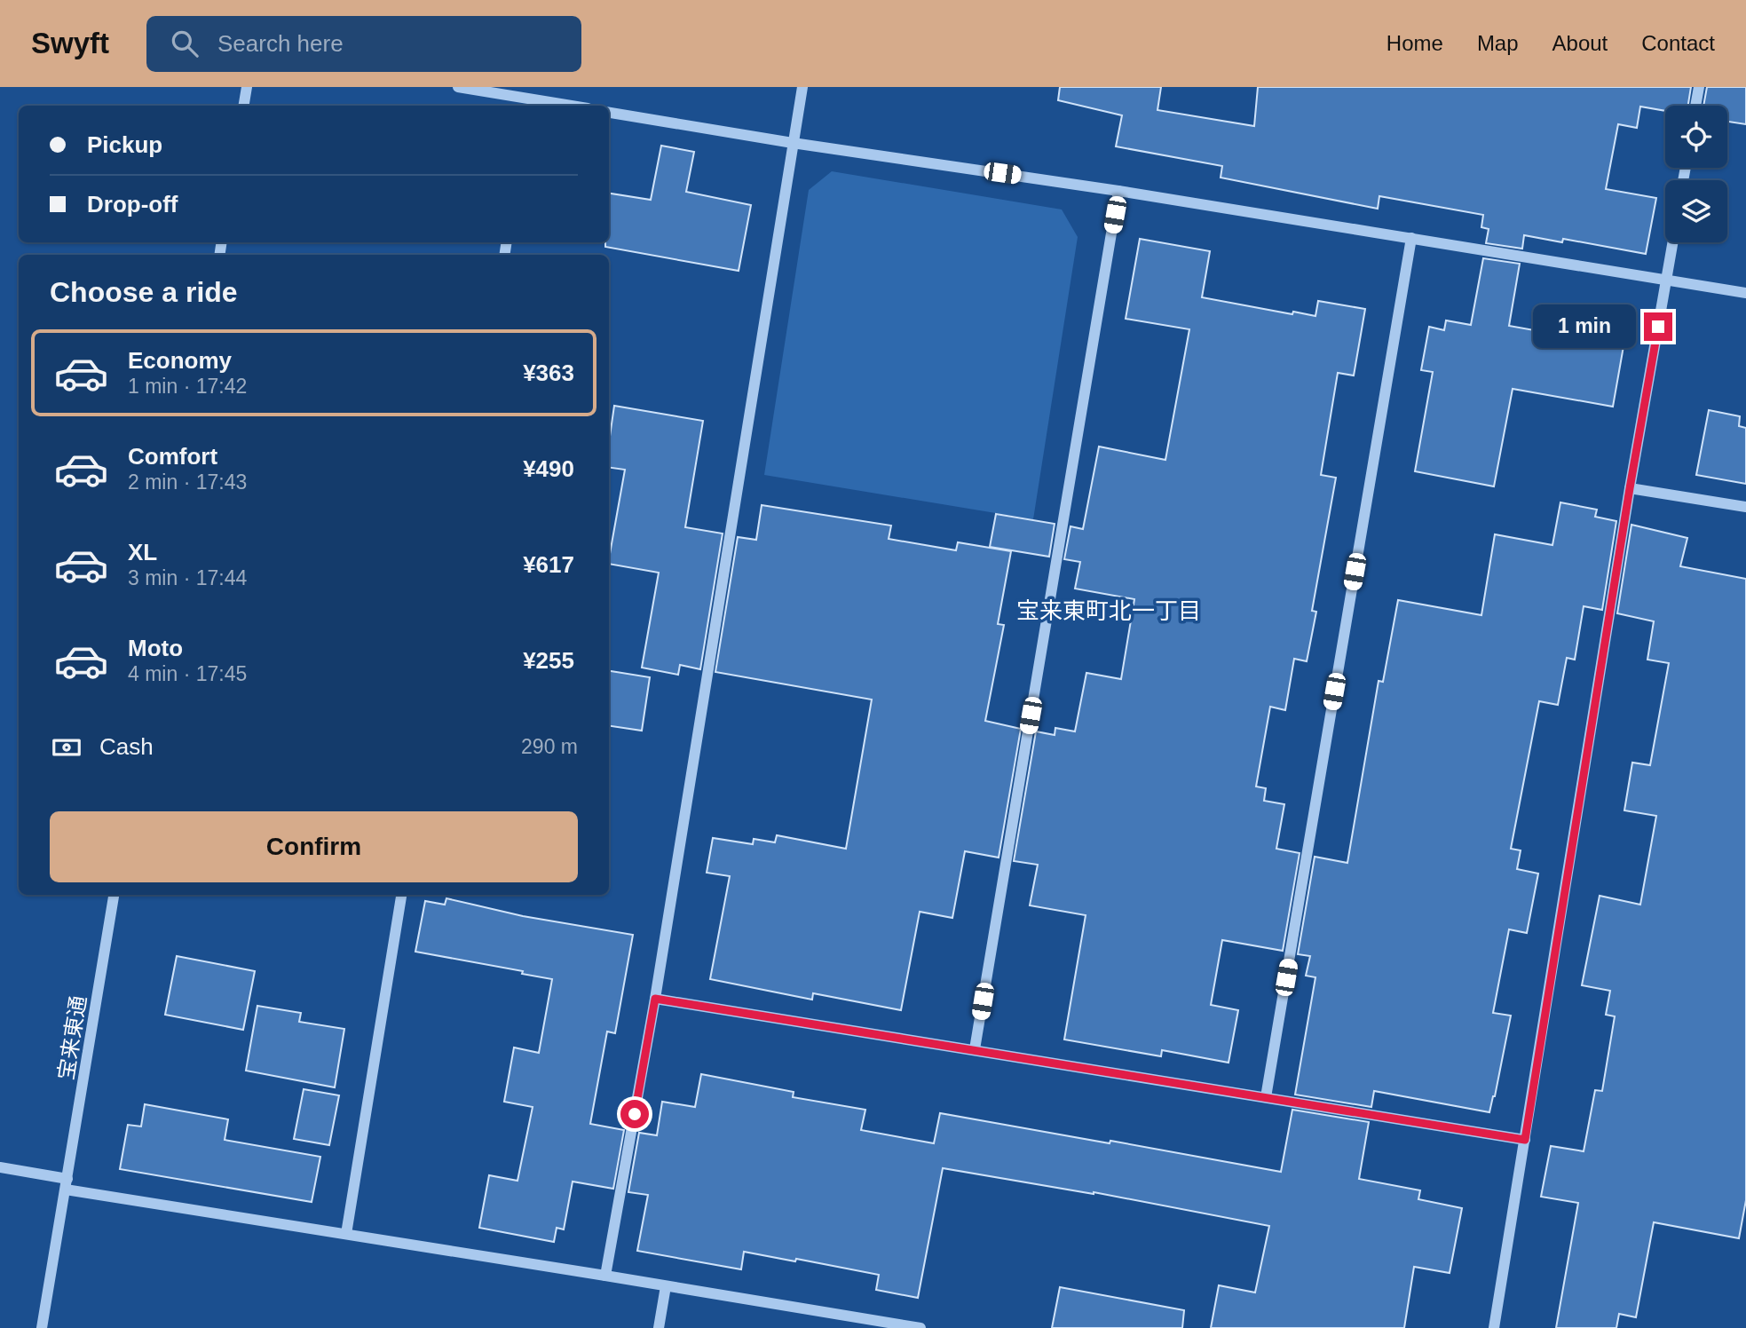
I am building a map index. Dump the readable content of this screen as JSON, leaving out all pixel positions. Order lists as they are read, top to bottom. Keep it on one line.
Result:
{"streets":{"street":["宝来東通"]},"districts":["宝来東町北一丁目"],"page":{"header":"Swyft","search":"Search here","nav":["Home","Map","About","Contact"],"banner":["Pickup","Drop-off"],"heading":"Choose a ride","bubble":"1 min","list":[{"name":"Economy","note":"1 min · 17:42","value":"¥363"},{"name":"Comfort","note":"2 min · 17:43","value":"¥490"},{"name":"XL","note":"3 min · 17:44","value":"¥617"},{"name":"Moto","note":"4 min · 17:45","value":"¥255"}],"pay":["Cash","290 m"],"buttons":"Confirm"}}
